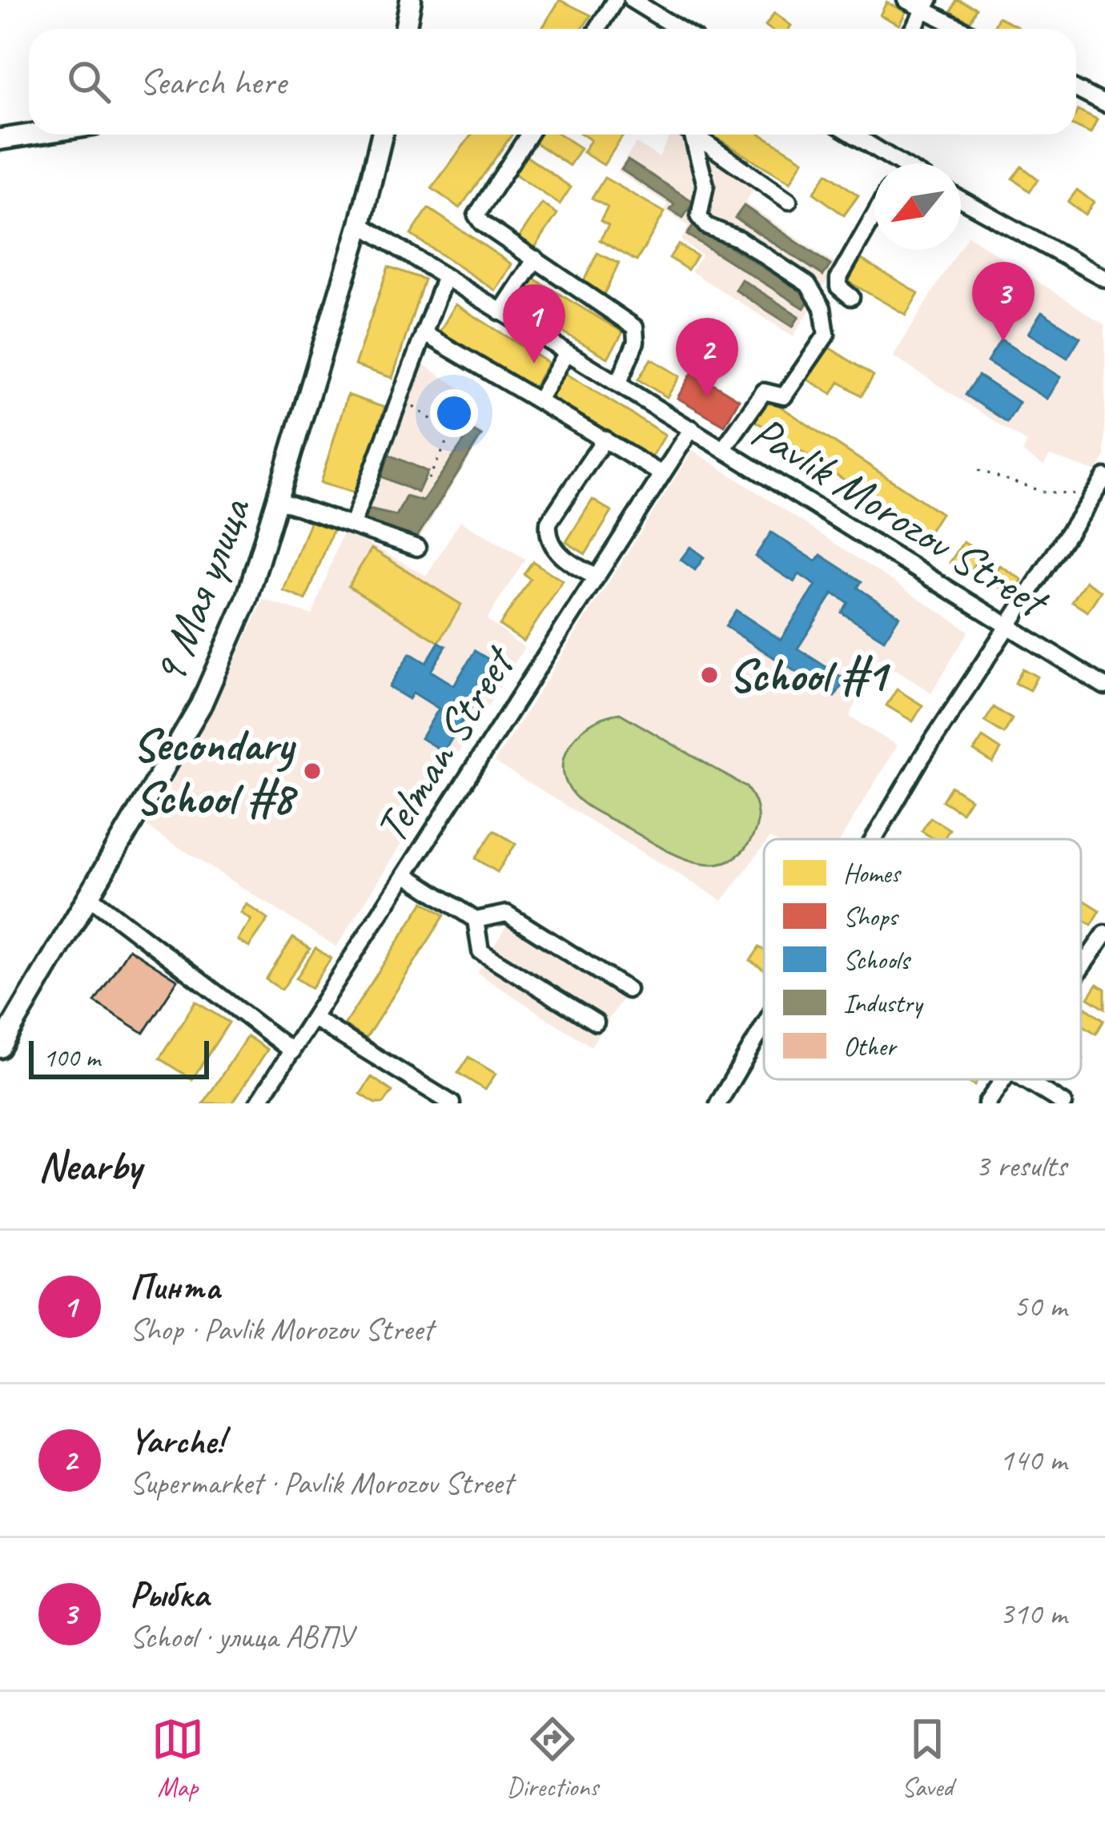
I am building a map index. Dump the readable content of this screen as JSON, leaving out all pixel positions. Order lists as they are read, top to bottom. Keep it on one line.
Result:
{"streets":{"main road":["9 Мая улица"],"street":["Pavlik Morozov Street","Telman Street"]},"crossings":[["Pavlik Morozov Street","9 Мая улица"],["Pavlik Morozov Street","Telman Street"]],"places":["School #1","Secondary School #8"],"legend":["Homes","Shops","Schools","Industry","Other"],"scale_bar":"100 m","north":"bottom left","page":{"search":"Search here","pins":["3","1","2"],"scale":"100 m","heading":["Nearby","3 results"],"list":[{"mark":"1","name":"Пинта","note":"Shop · Pavlik Morozov Street","value":"50 m"},{"mark":"2","name":"Yarche!","note":"Supermarket · Pavlik Morozov Street","value":"140 m"},{"mark":"3","name":"Рыбка","note":"School · улица АВПУ","value":"310 m"}],"nav":["Map","Directions","Saved"]}}
